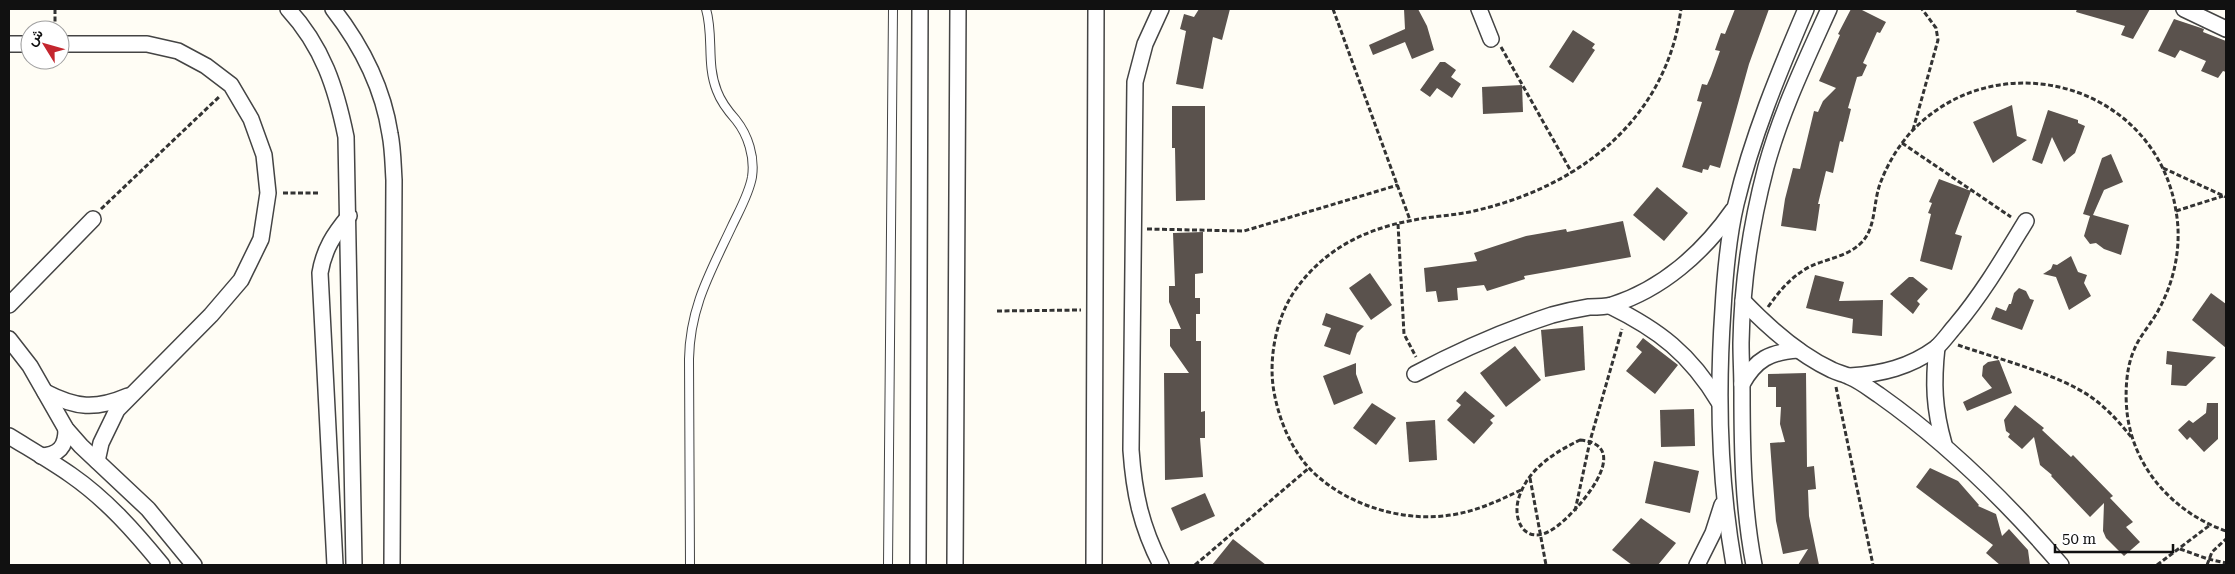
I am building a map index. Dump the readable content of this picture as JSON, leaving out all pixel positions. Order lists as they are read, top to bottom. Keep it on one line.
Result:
{"scale_bar":"50 m","north":"top left"}
